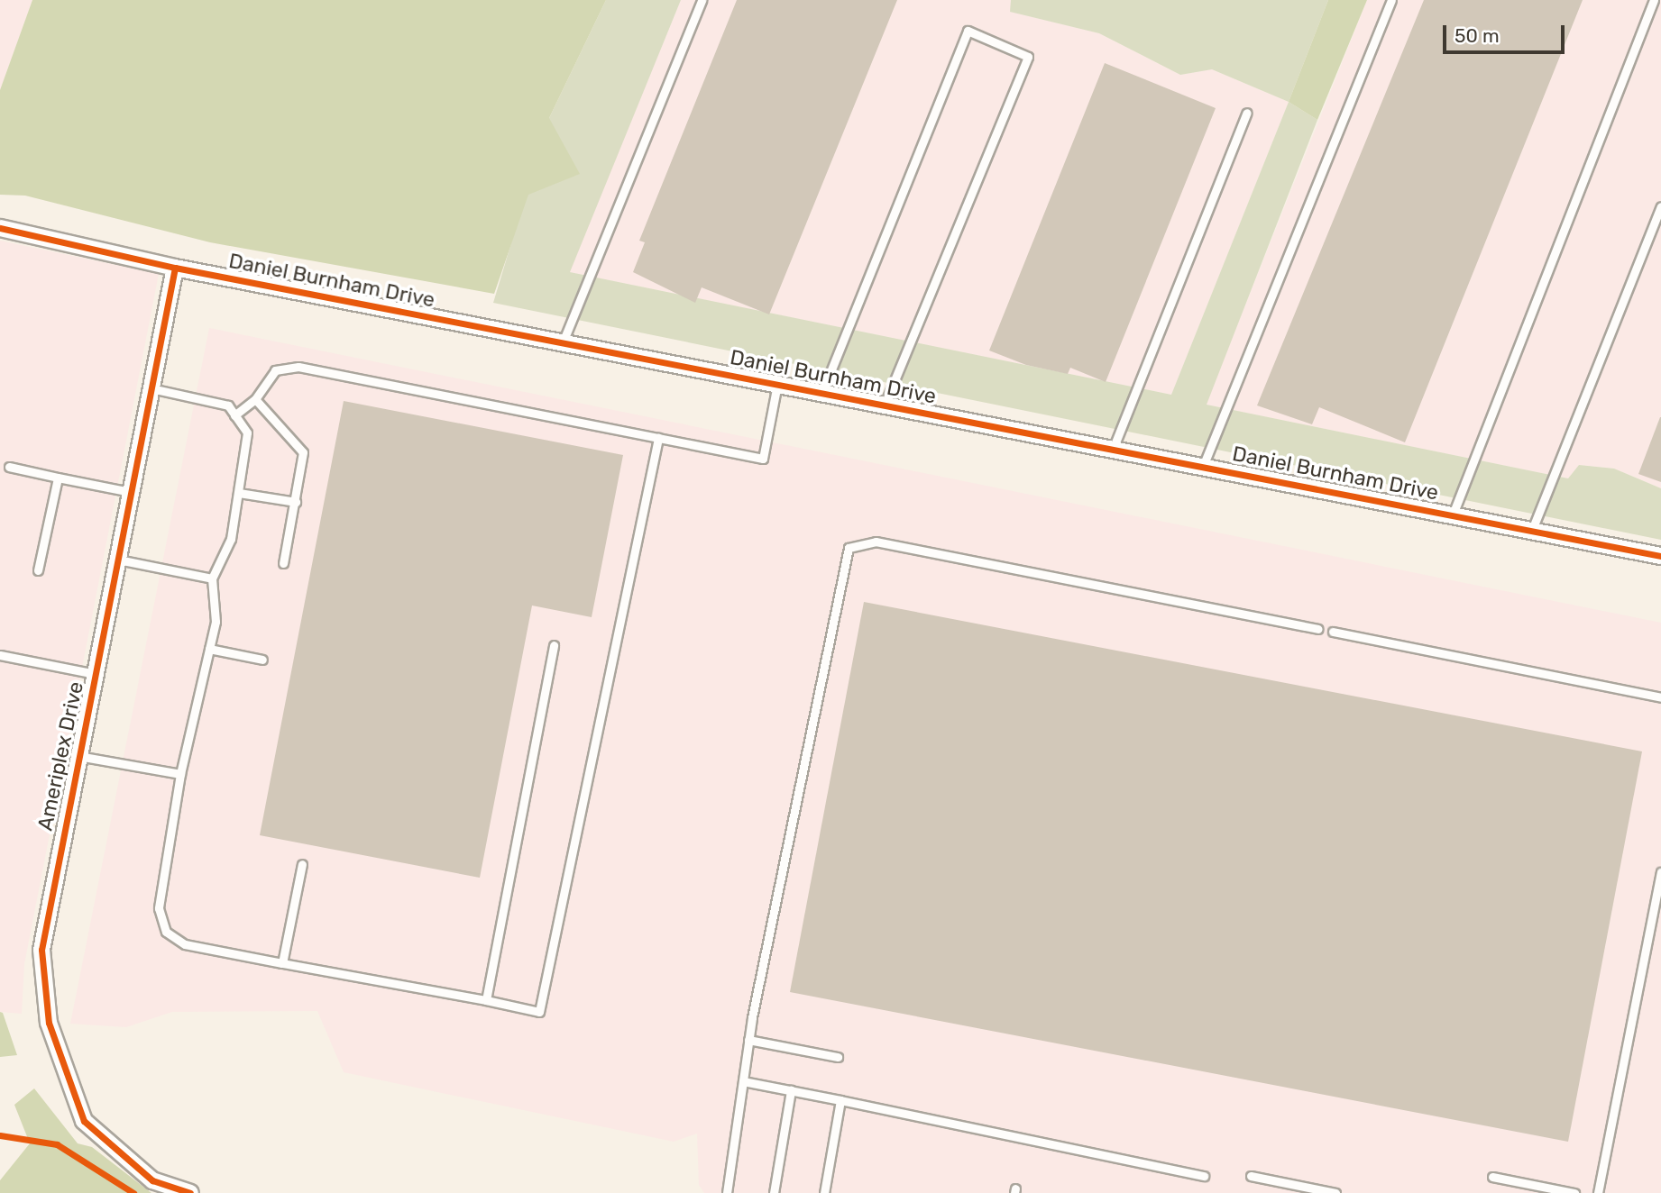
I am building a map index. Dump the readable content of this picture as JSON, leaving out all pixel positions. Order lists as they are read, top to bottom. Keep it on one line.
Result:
{"streets":{"street":["Daniel Burnham Drive","Ameriplex Drive"]},"crossings":[["Daniel Burnham Drive","Ameriplex Drive"]],"scale_bar":"50 m"}
